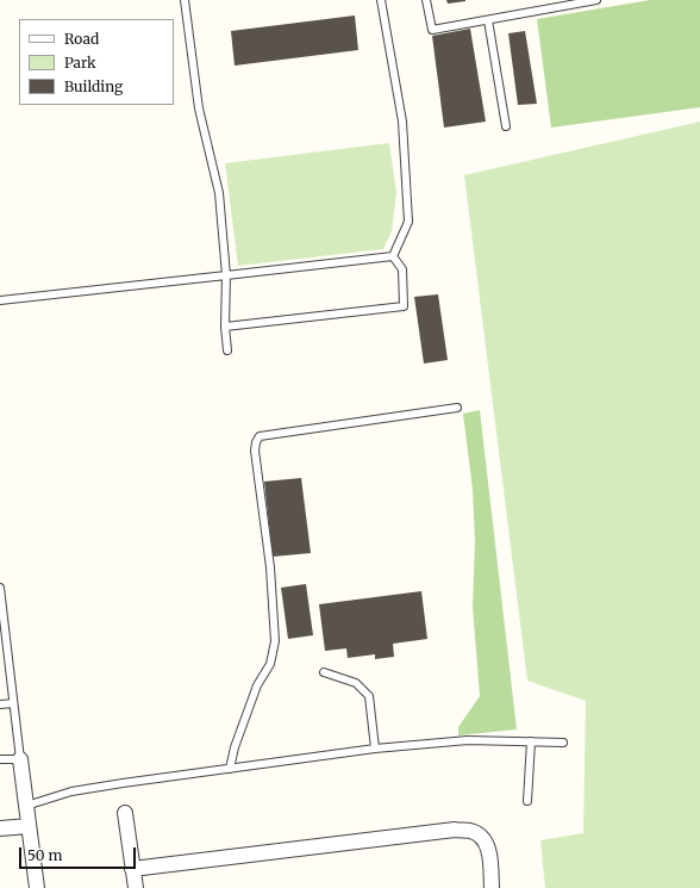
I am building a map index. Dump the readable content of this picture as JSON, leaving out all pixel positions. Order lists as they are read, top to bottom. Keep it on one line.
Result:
{"legend":["Road","Park","Building"],"scale_bar":"50 m"}
